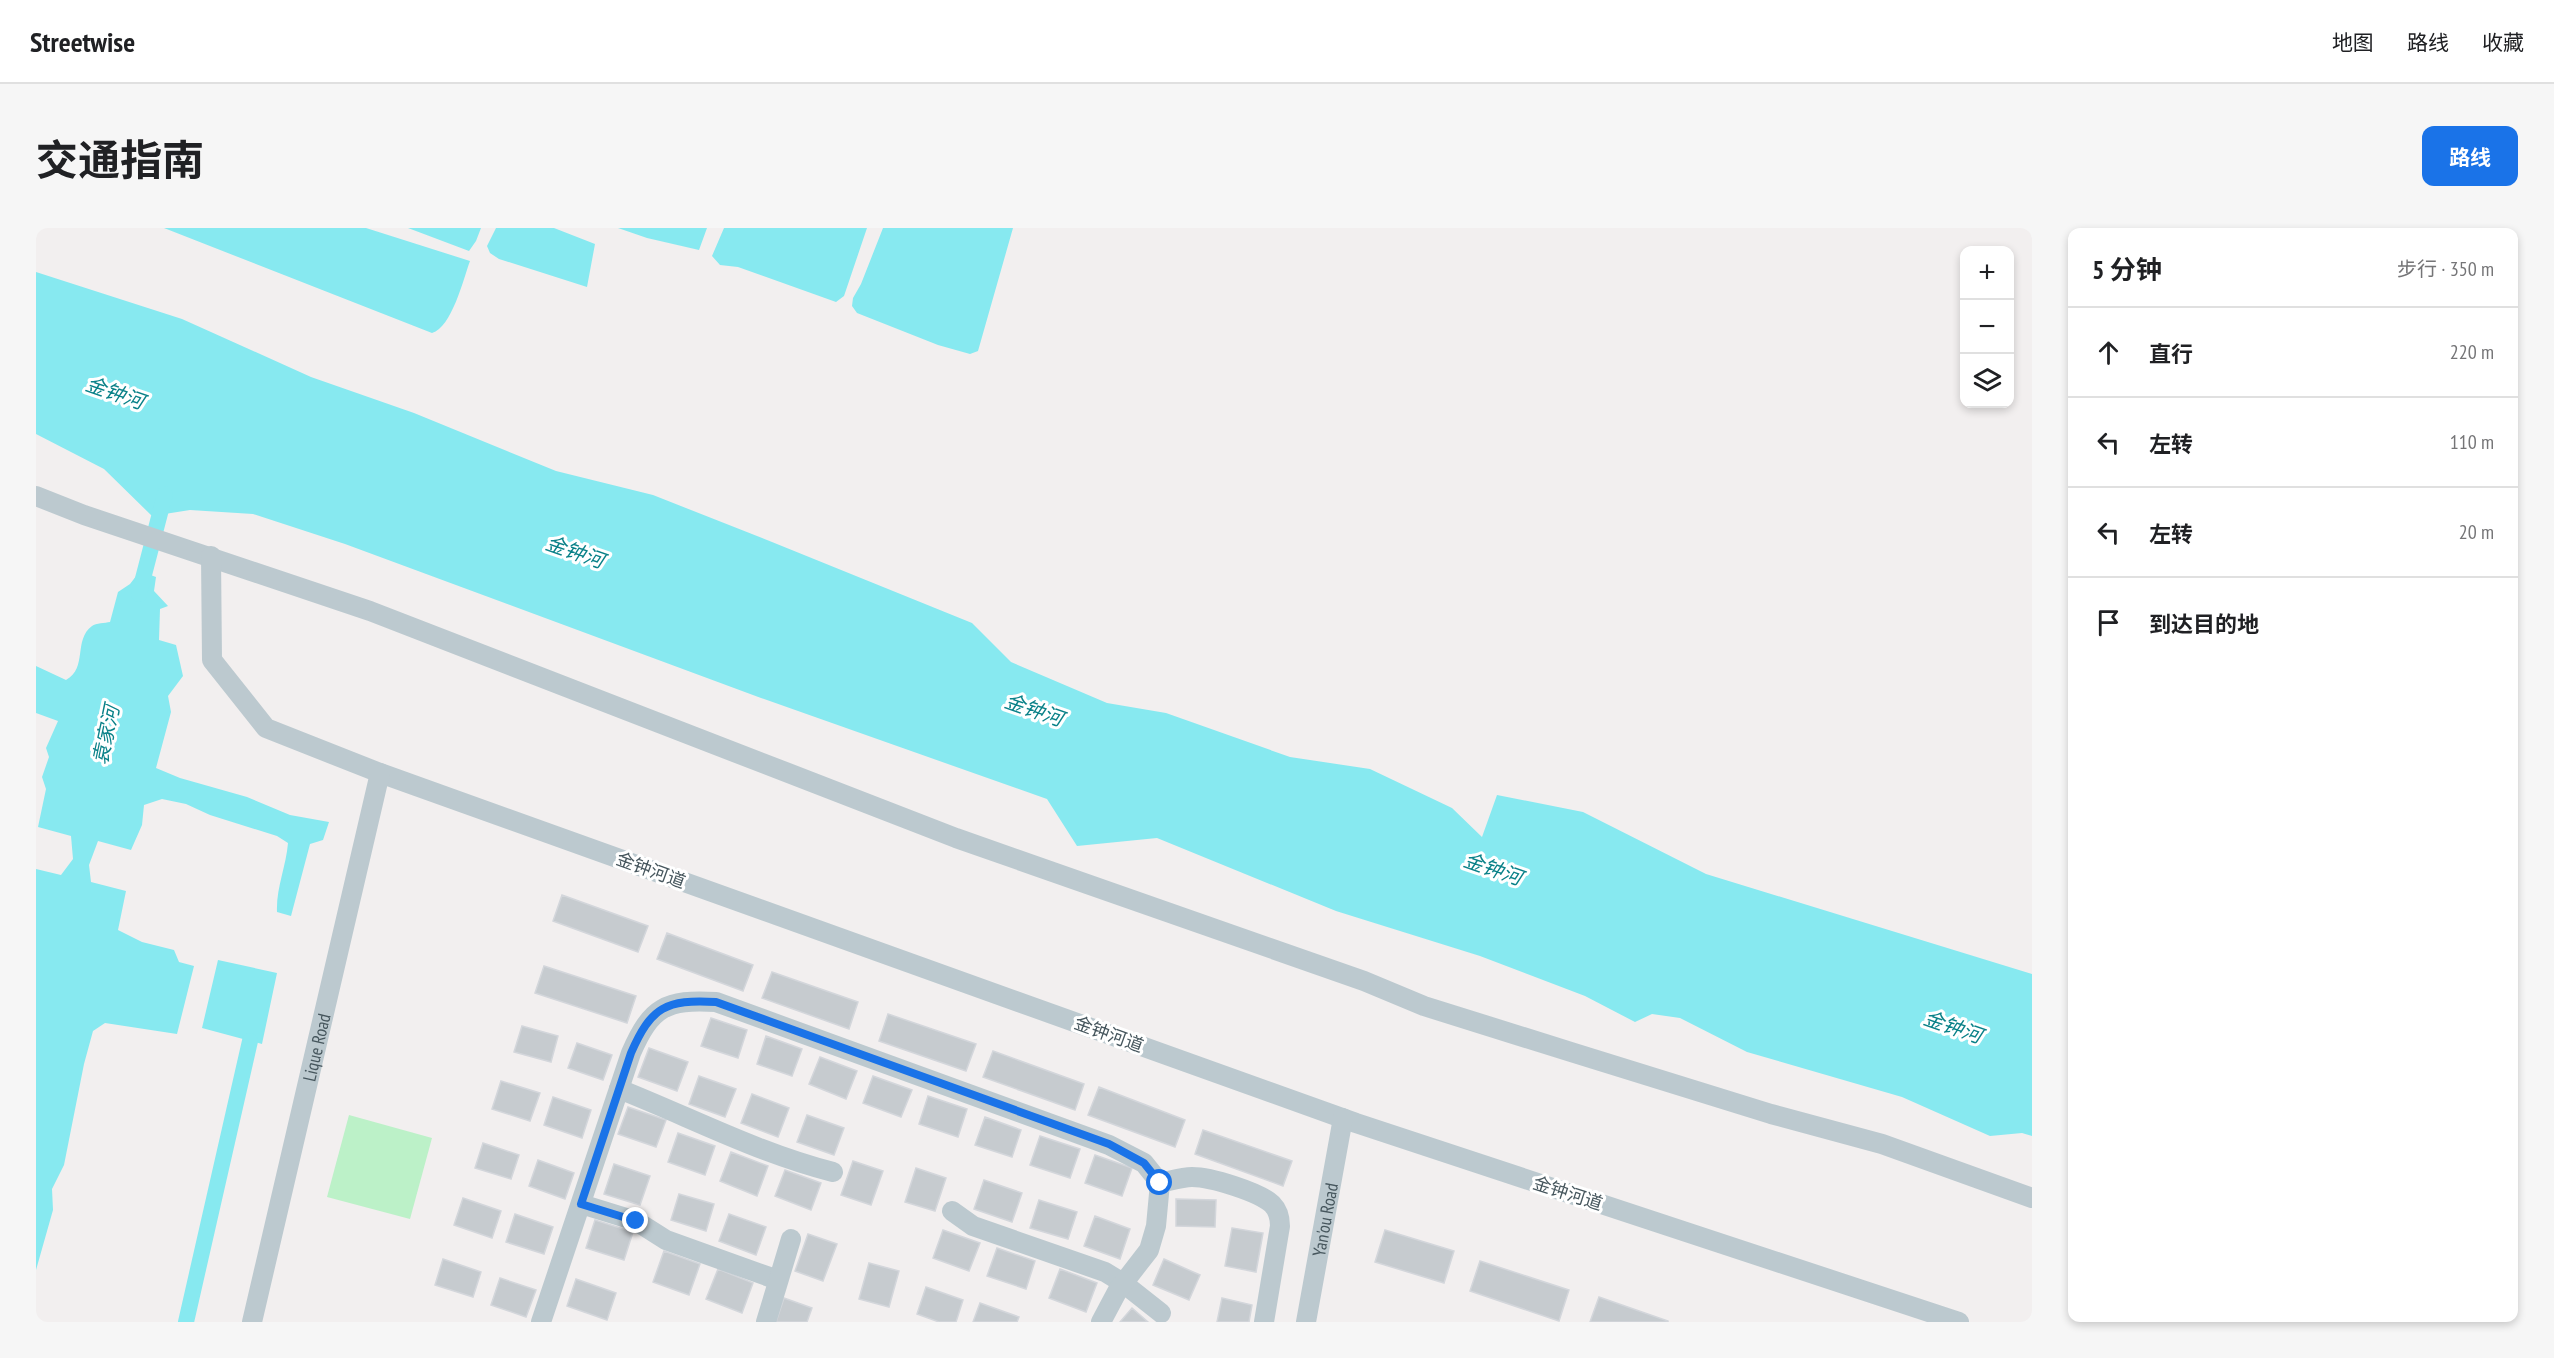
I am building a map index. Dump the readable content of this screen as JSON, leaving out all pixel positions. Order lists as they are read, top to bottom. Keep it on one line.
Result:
{"streets":{"street":["金钟河道","Lique Road","Yan'ou Road"]},"crossings":[["金钟河道","Lique Road"],["金钟河道","Yan'ou Road"]],"water":["金钟河","袁家河"],"page":{"header":"Streetwise","nav":["地图","路线","收藏"],"title":"交通指南","buttons":"路线","heading":["5 分钟","步行 · 350 m"],"map_buttons":["+","−"],"list":[["直行","220 m"],["左转","110 m"],["左转","20 m"],"到达目的地"]}}
